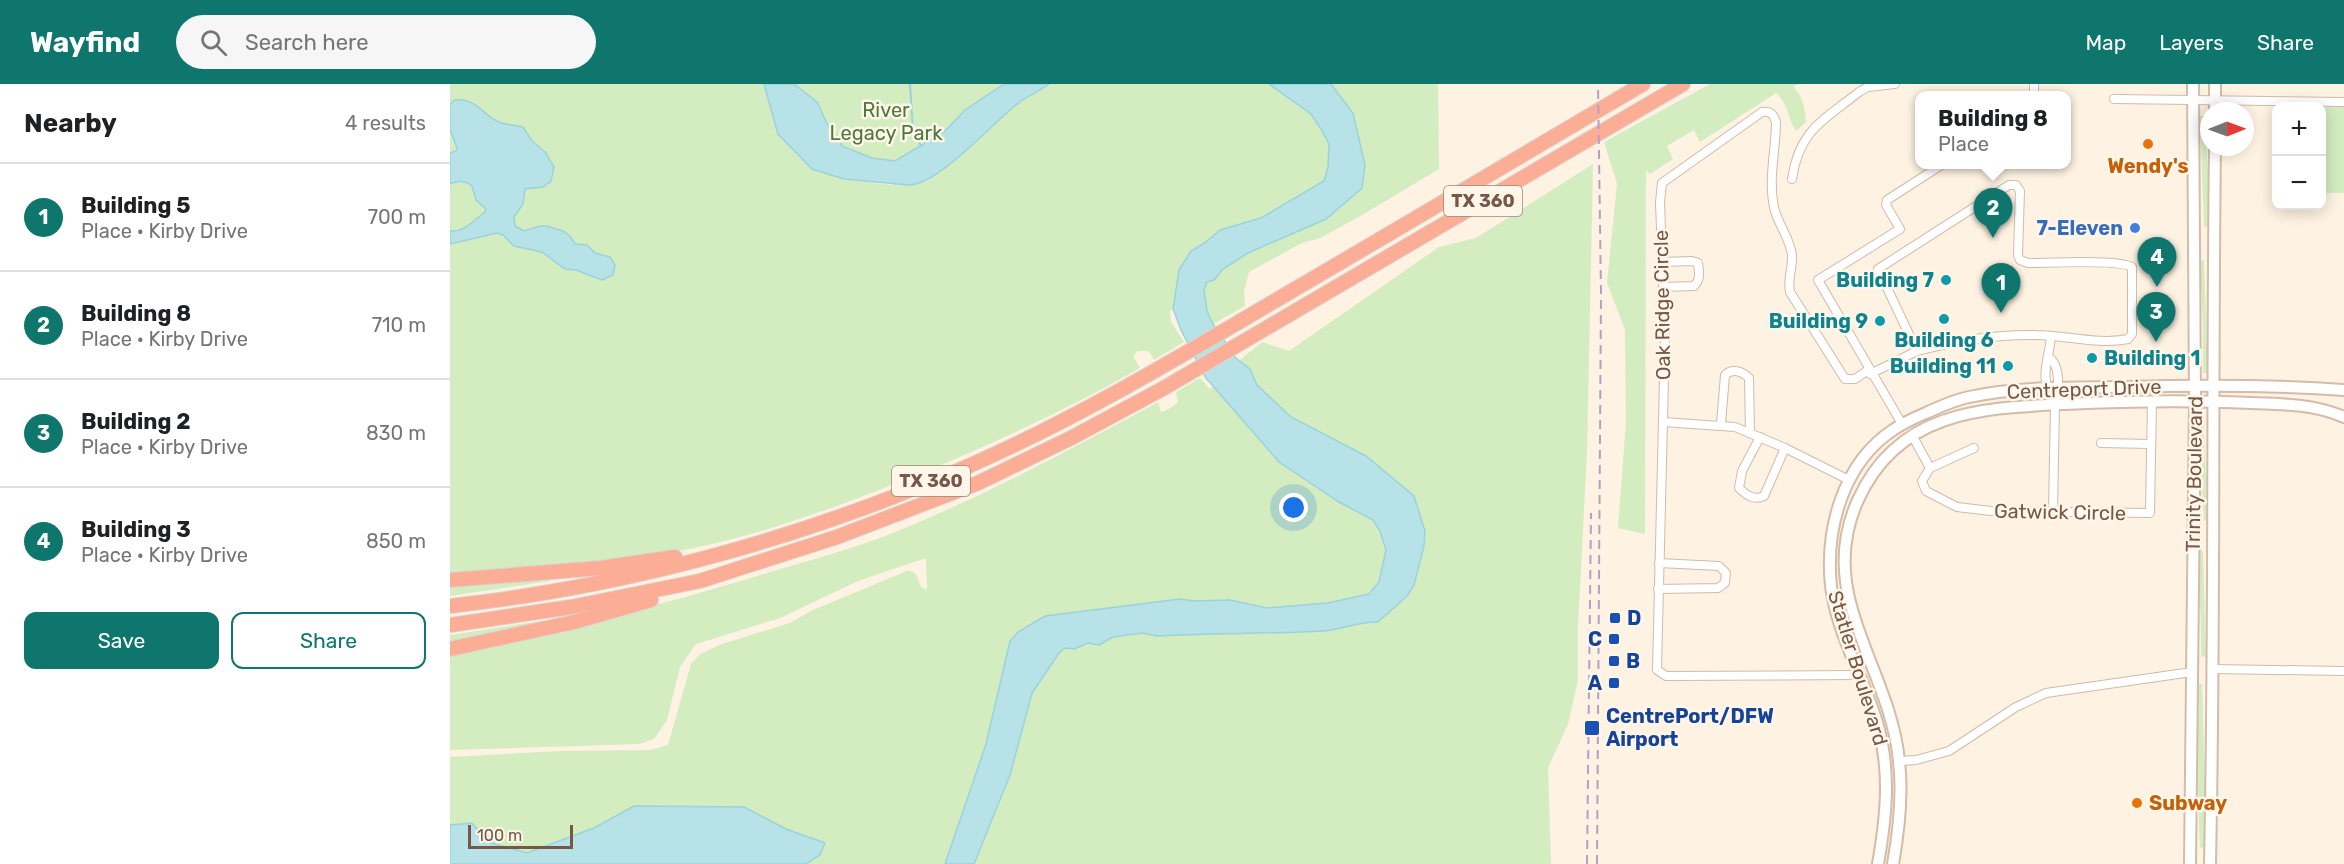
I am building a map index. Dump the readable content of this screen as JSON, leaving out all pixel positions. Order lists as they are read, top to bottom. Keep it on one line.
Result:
{"streets":{"highway":["TX 360"],"street":["Oak Ridge Circle","Centreport Drive","Trinity Boulevard","Gatwick Circle","Statler Boulevard"]},"crossings":[["Oak Ridge Circle","Statler Boulevard"],["Centreport Drive","Trinity Boulevard"],["Centreport Drive","Gatwick Circle"],["Centreport Drive","Statler Boulevard"],["Gatwick Circle","Statler Boulevard"]],"parks":["River Legacy Park"],"places":{"other":["Wendy's","7-Eleven","Building 7","Building 6","Building 9","Building 1","Building 11","Subway"],"transit":["D","C","B","A","CentrePort/DFW Airport"]},"scale_bar":"100 m","north":"right","page":{"header":"Wayfind","search":"Search here","nav":["Map","Layers","Share"],"heading":["Nearby","4 results"],"popup":["Building 8","Place"],"map_buttons":["+","−"],"list":[{"mark":"1","name":"Building 5","note":"Place · Kirby Drive","value":"700 m"},{"mark":"2","name":"Building 8","note":"Place · Kirby Drive","value":"710 m"},{"mark":"3","name":"Building 2","note":"Place · Kirby Drive","value":"830 m"},{"mark":"4","name":"Building 3","note":"Place · Kirby Drive","value":"850 m"}],"pins":["2","4","1","3"],"buttons":["Save","Share"],"scale":"100 m"}}
